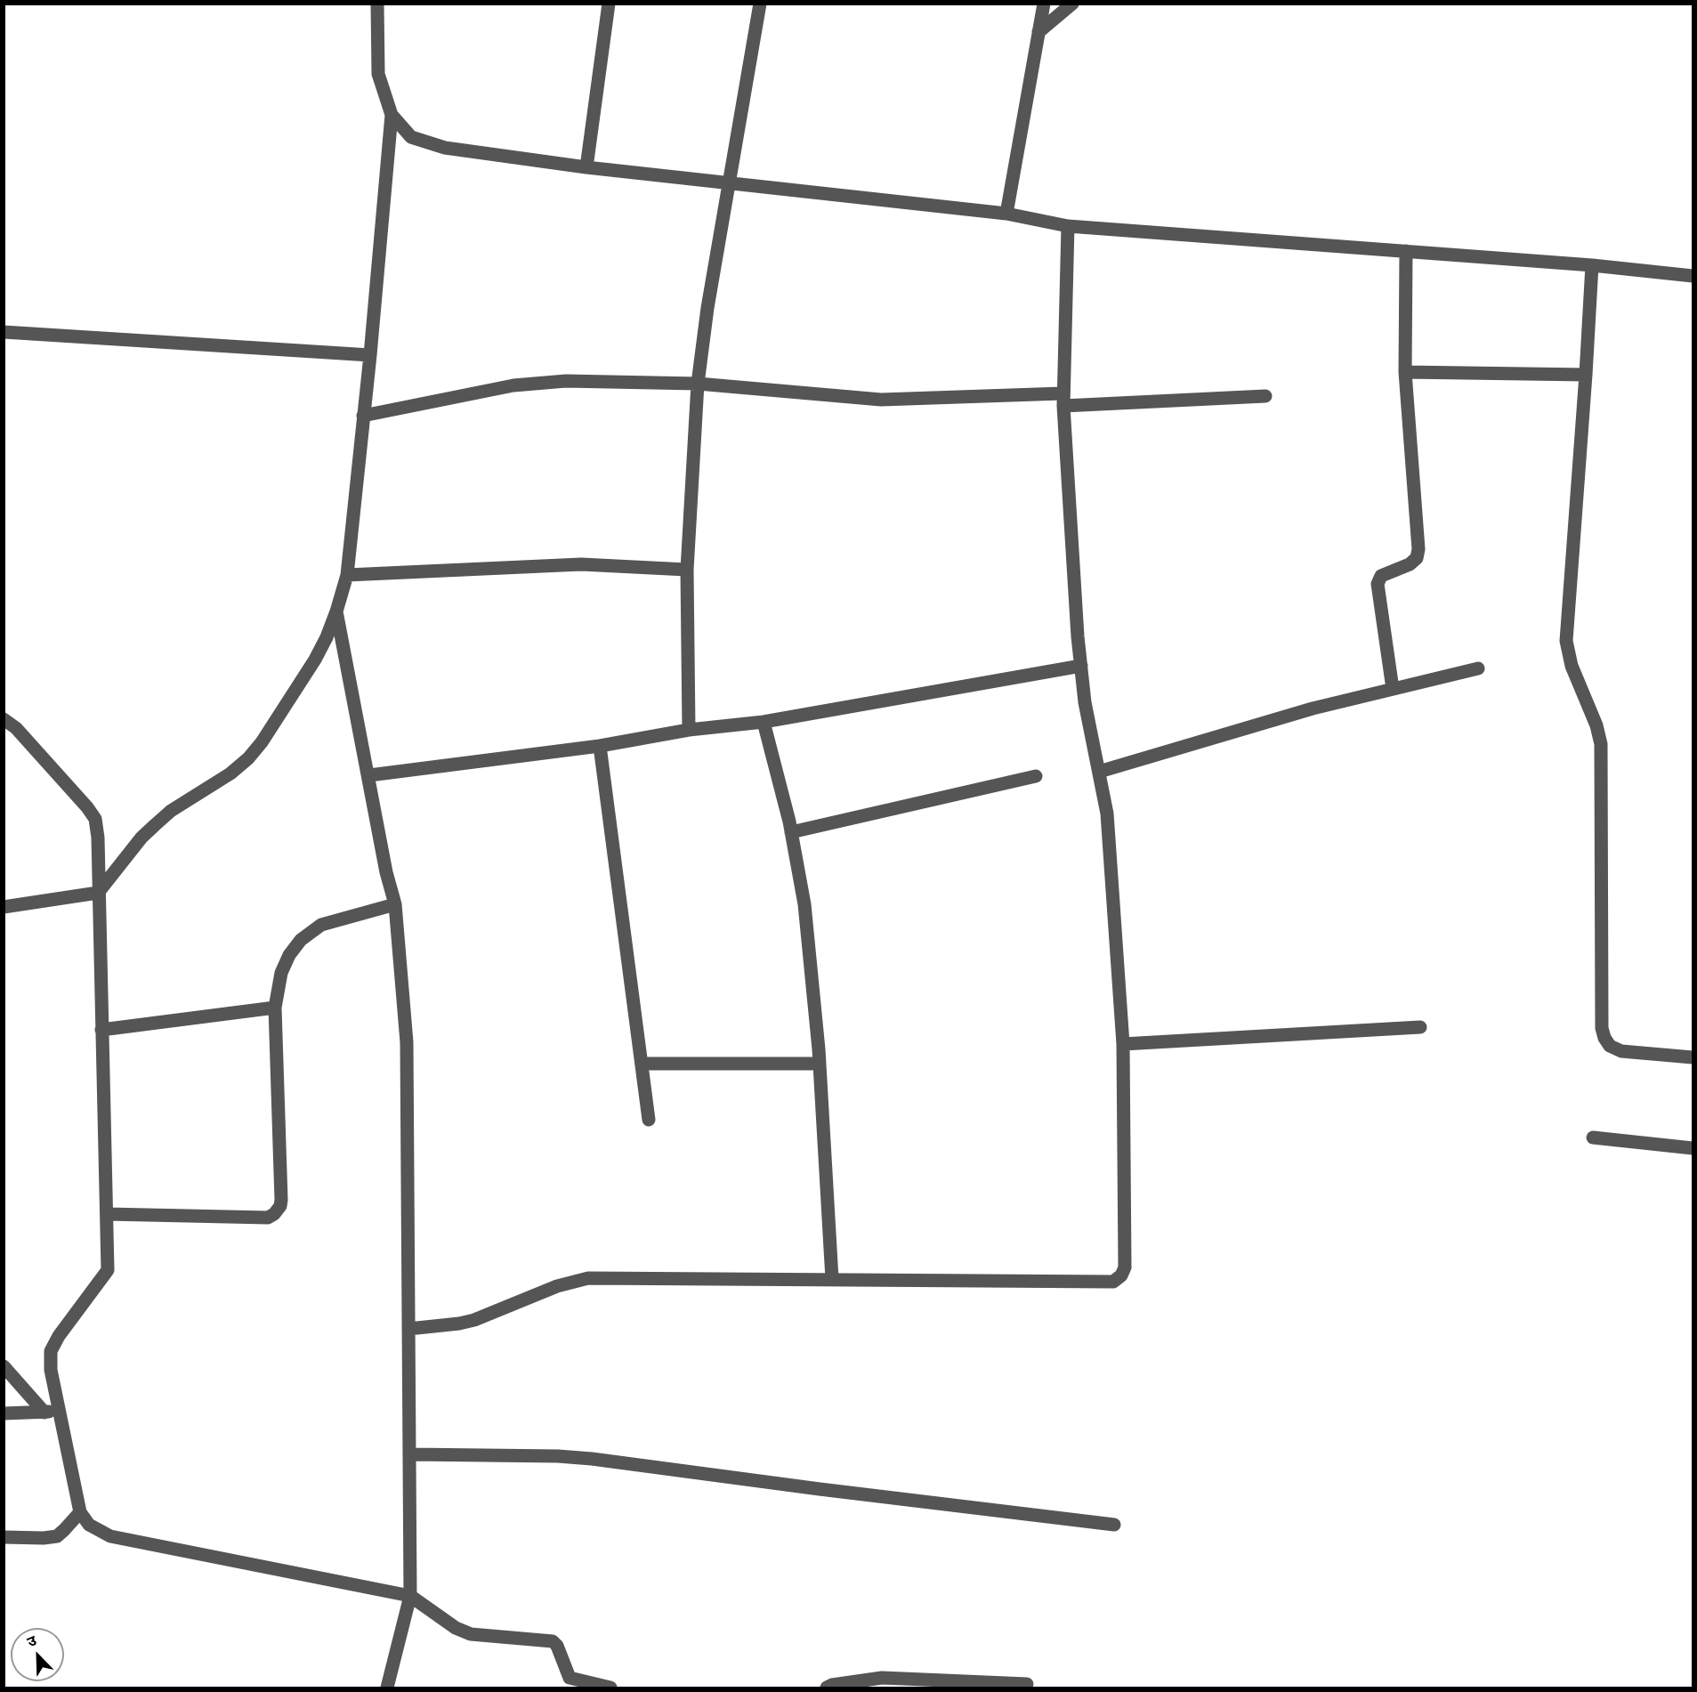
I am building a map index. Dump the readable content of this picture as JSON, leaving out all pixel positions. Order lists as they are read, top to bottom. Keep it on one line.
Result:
{"north":"top left"}
